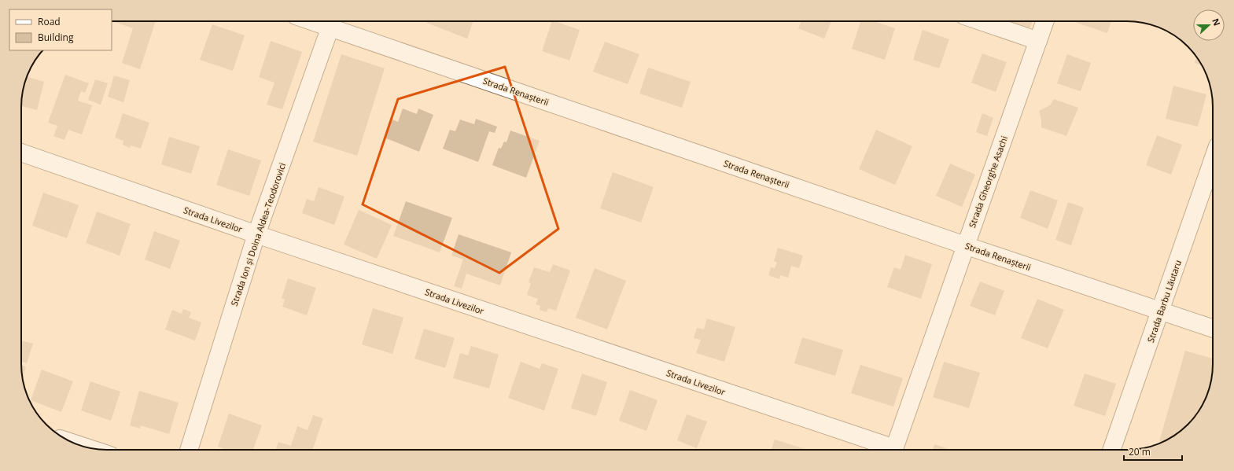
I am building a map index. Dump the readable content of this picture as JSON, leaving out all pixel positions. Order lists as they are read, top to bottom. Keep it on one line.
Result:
{"streets":{"street":["Strada Renașterii","Strada Gheorghe Asachi","Strada Livezilor","Strada Ion și Doina Aldea-Teodorovici","Strada Barbu Lăutaru"]},"crossings":[["Strada Renașterii","Strada Gheorghe Asachi"],["Strada Renașterii","Strada Ion și Doina Aldea-Teodorovici"],["Strada Renașterii","Strada Barbu Lăutaru"],["Strada Livezilor","Strada Ion și Doina Aldea-Teodorovici"]],"legend":["Road","Building"],"scale_bar":"20 m","north":"right"}
